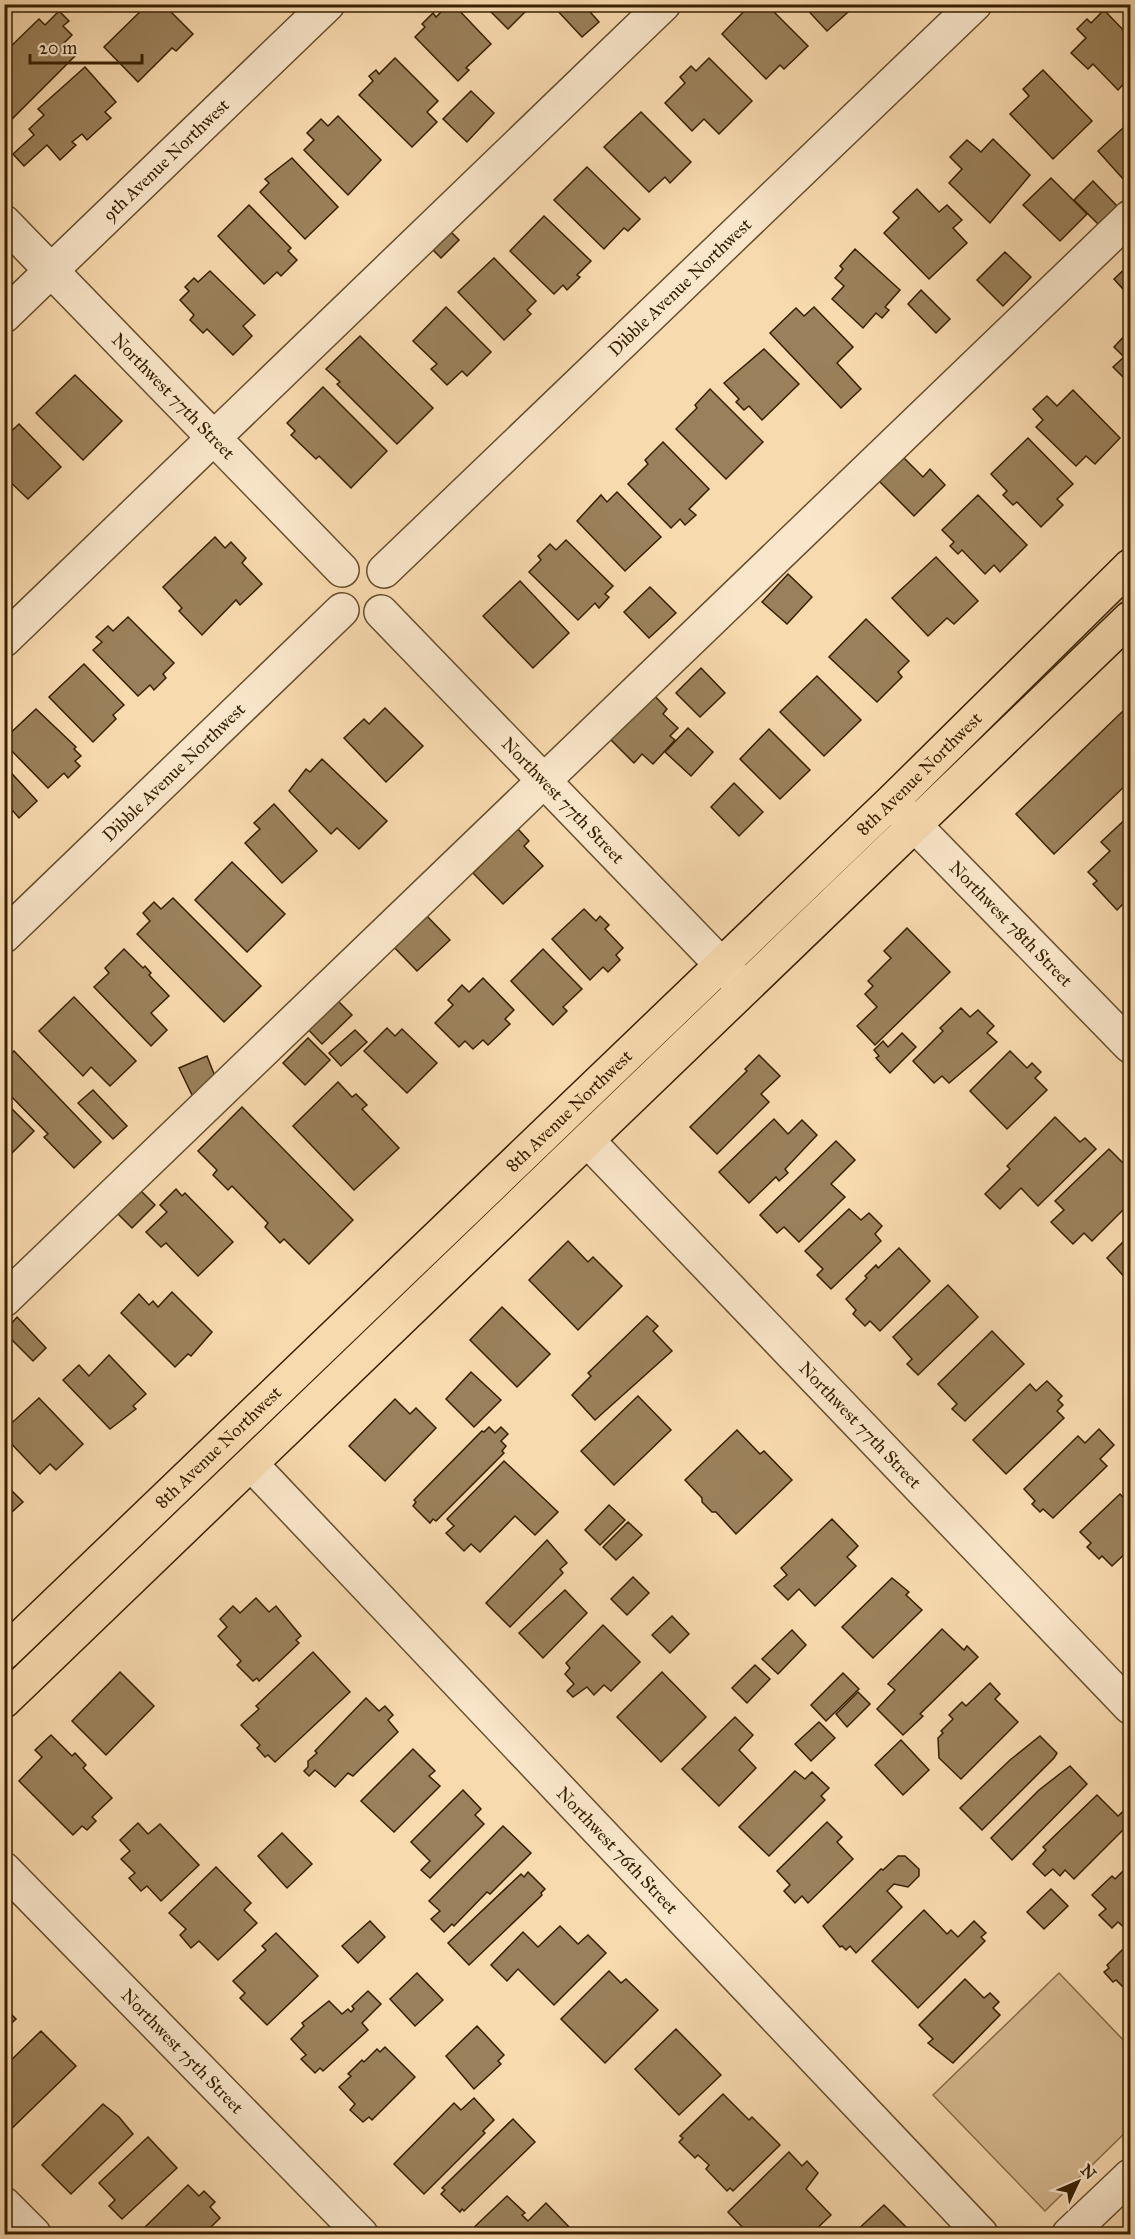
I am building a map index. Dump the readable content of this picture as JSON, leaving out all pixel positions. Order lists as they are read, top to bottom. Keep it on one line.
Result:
{"streets":{"main road":["8th Avenue Northwest"],"street":["9th Avenue Northwest","Dibble Avenue Northwest","Northwest 77th Street","Northwest 78th Street","Northwest 76th Street","Northwest 75th Street"]},"crossings":[["9th Avenue Northwest","Northwest 77th Street"],["Dibble Avenue Northwest","Northwest 77th Street"],["Northwest 77th Street","8th Avenue Northwest"],["8th Avenue Northwest","Northwest 78th Street"],["8th Avenue Northwest","Northwest 76th Street"]],"scale_bar":"20 m","north":"top right"}
